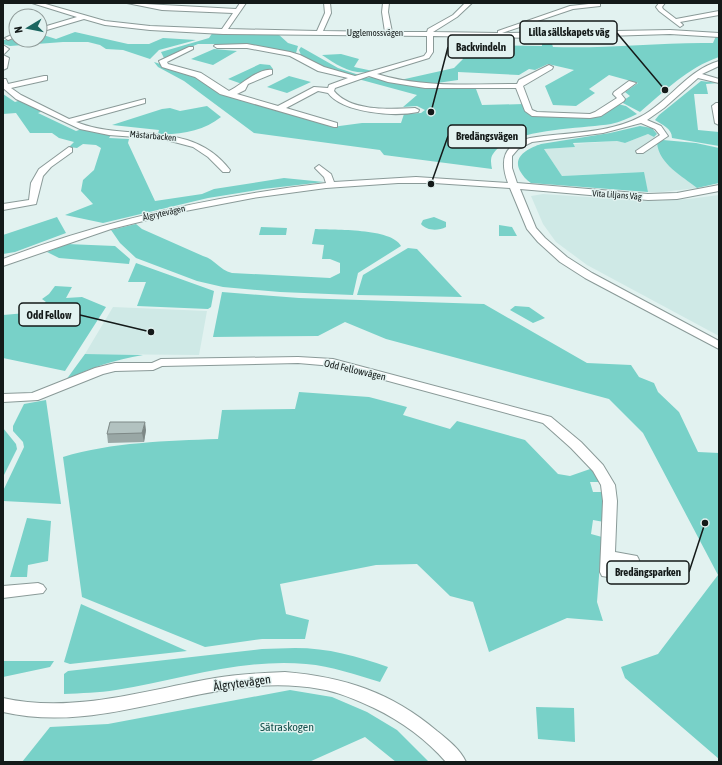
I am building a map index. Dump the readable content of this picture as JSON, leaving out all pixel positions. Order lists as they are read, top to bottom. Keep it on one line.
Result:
{"streets":{"street":["Ugglemossvägen","Mästarbacken","Vita Liljans Väg","Ålgrytevägen","Odd Fellowvägen"]},"crossings":[["Vita Liljans Väg","Ålgrytevägen"]],"parks":["Sätraskogen"],"places":["Lilla sällskapets väg","Backvindeln","Bredängsvägen","Odd Fellow","Bredängsparken"],"north":"left"}
